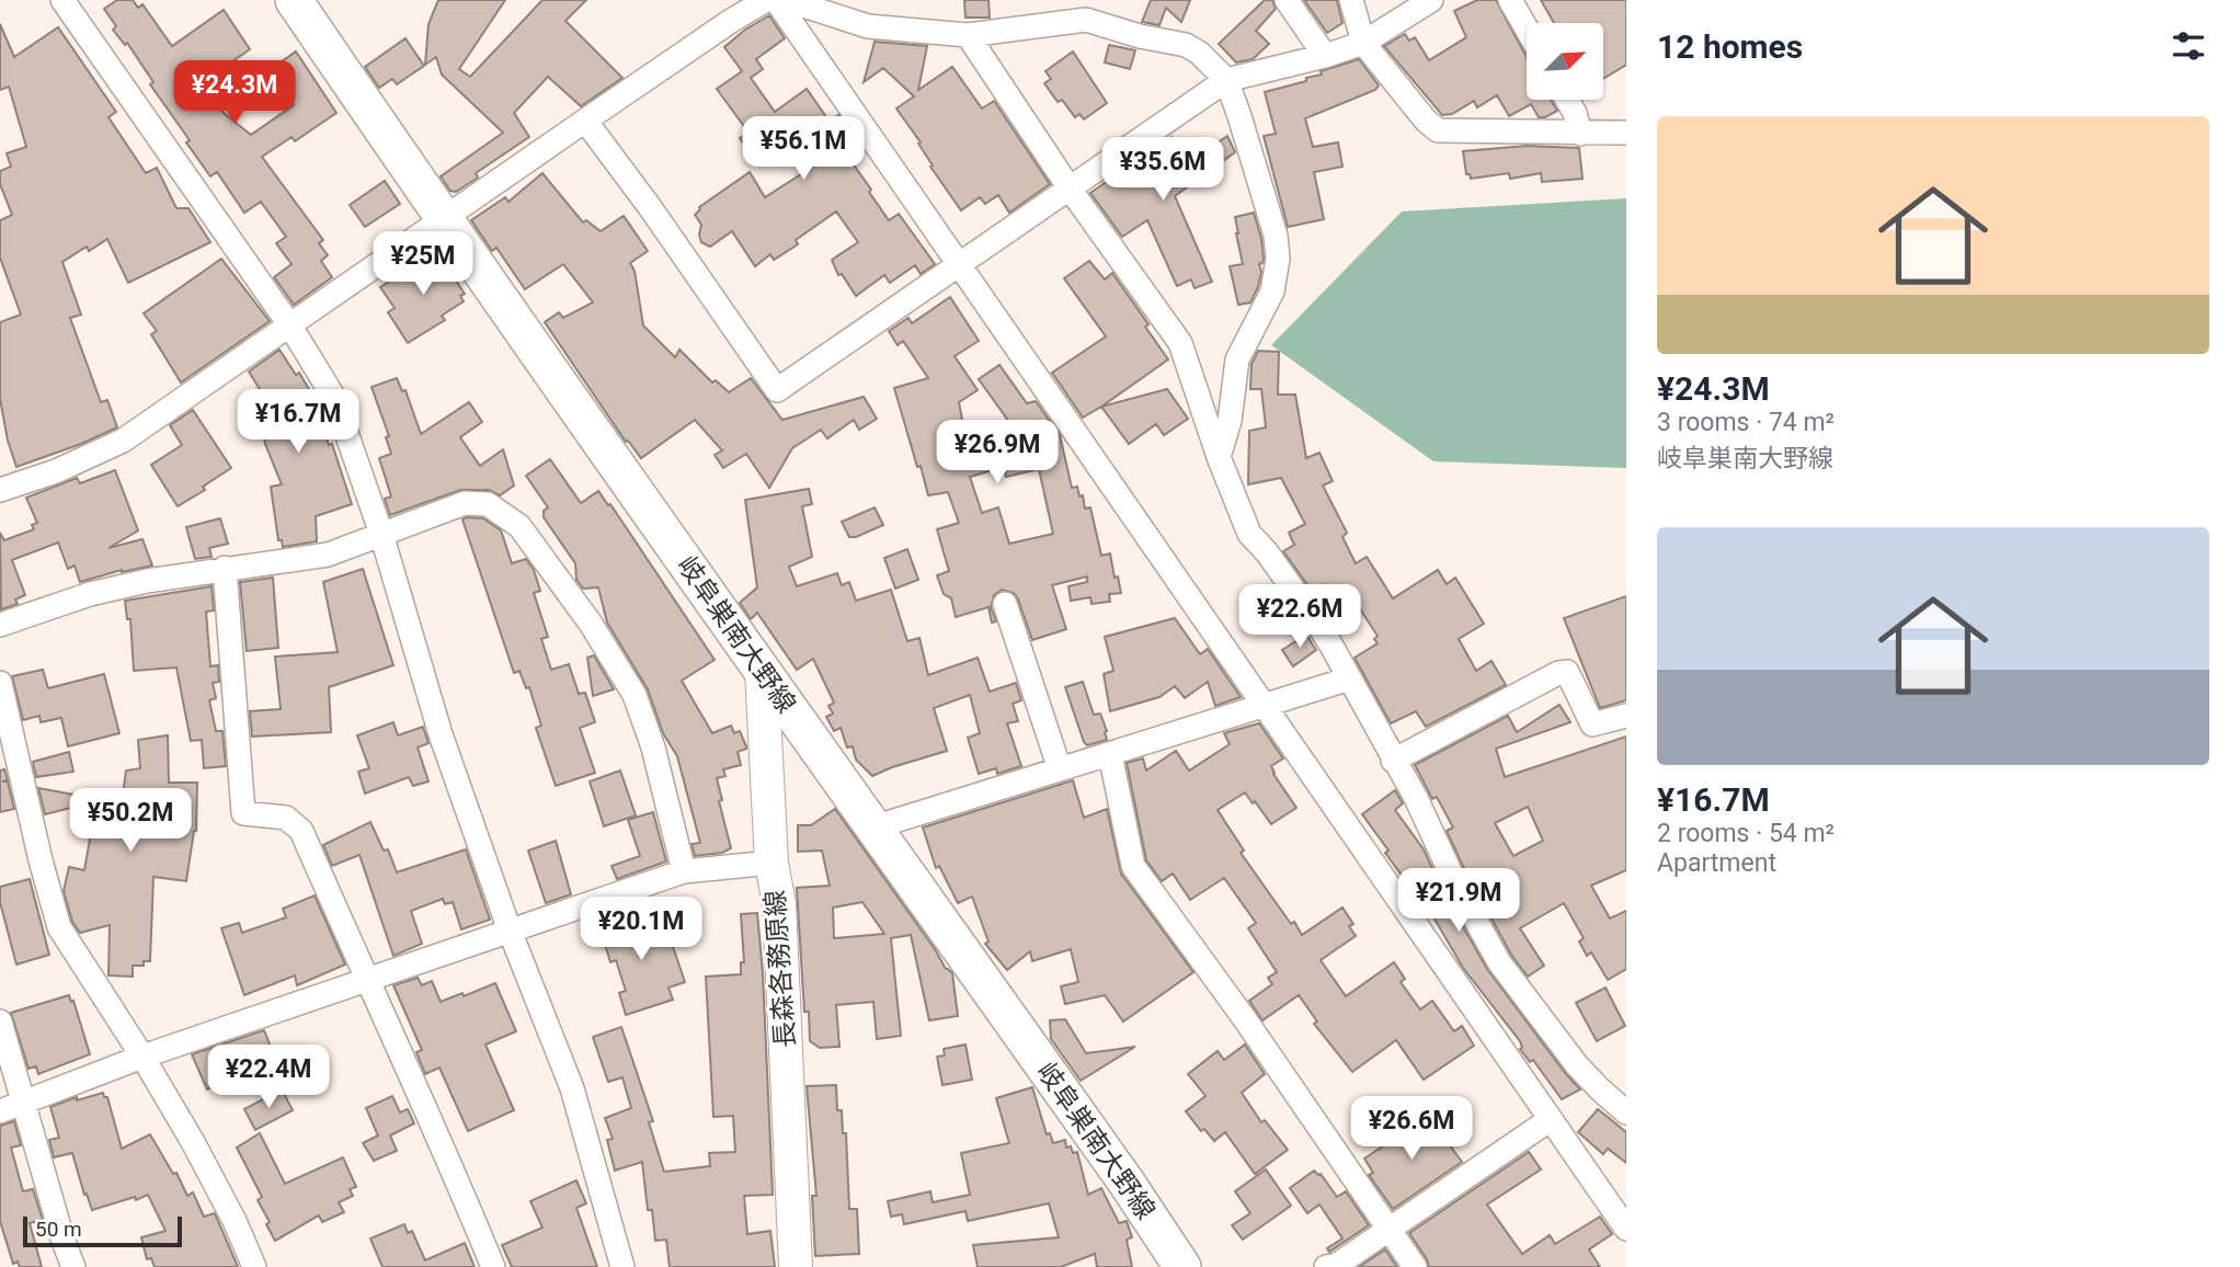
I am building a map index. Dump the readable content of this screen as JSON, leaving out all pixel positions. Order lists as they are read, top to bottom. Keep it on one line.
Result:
{"streets":{"main road":["岐阜巣南大野線","長森各務原線"]},"crossings":[["岐阜巣南大野線","長森各務原線"]],"scale_bar":"50 m","north":"top right","page":{"heading":"12 homes","price":["¥24.3M","¥56.1M","¥35.6M","¥25M","¥16.7M","¥26.9M","¥22.6M","¥50.2M","¥21.9M","¥20.1M","¥22.4M","¥26.6M"],"list":[{"name":"¥24.3M","note":"3 rooms · 74 m² · 岐阜巣南大野線"},{"name":"¥16.7M","note":"2 rooms · 54 m² · Apartment"}],"scale":"50 m"}}
